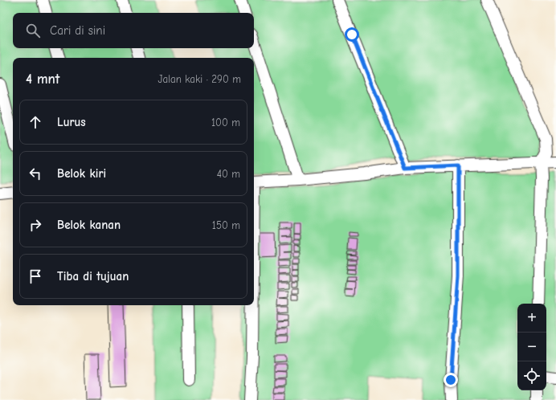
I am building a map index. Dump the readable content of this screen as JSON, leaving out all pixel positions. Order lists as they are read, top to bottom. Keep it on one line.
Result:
{"page":{"search":"Cari di sini","heading":["4 mnt","Jalan kaki · 290 m"],"list":[["Lurus","100 m"],["Belok kiri","40 m"],["Belok kanan","150 m"],"Tiba di tujuan"],"map_buttons":["+","−"]}}
